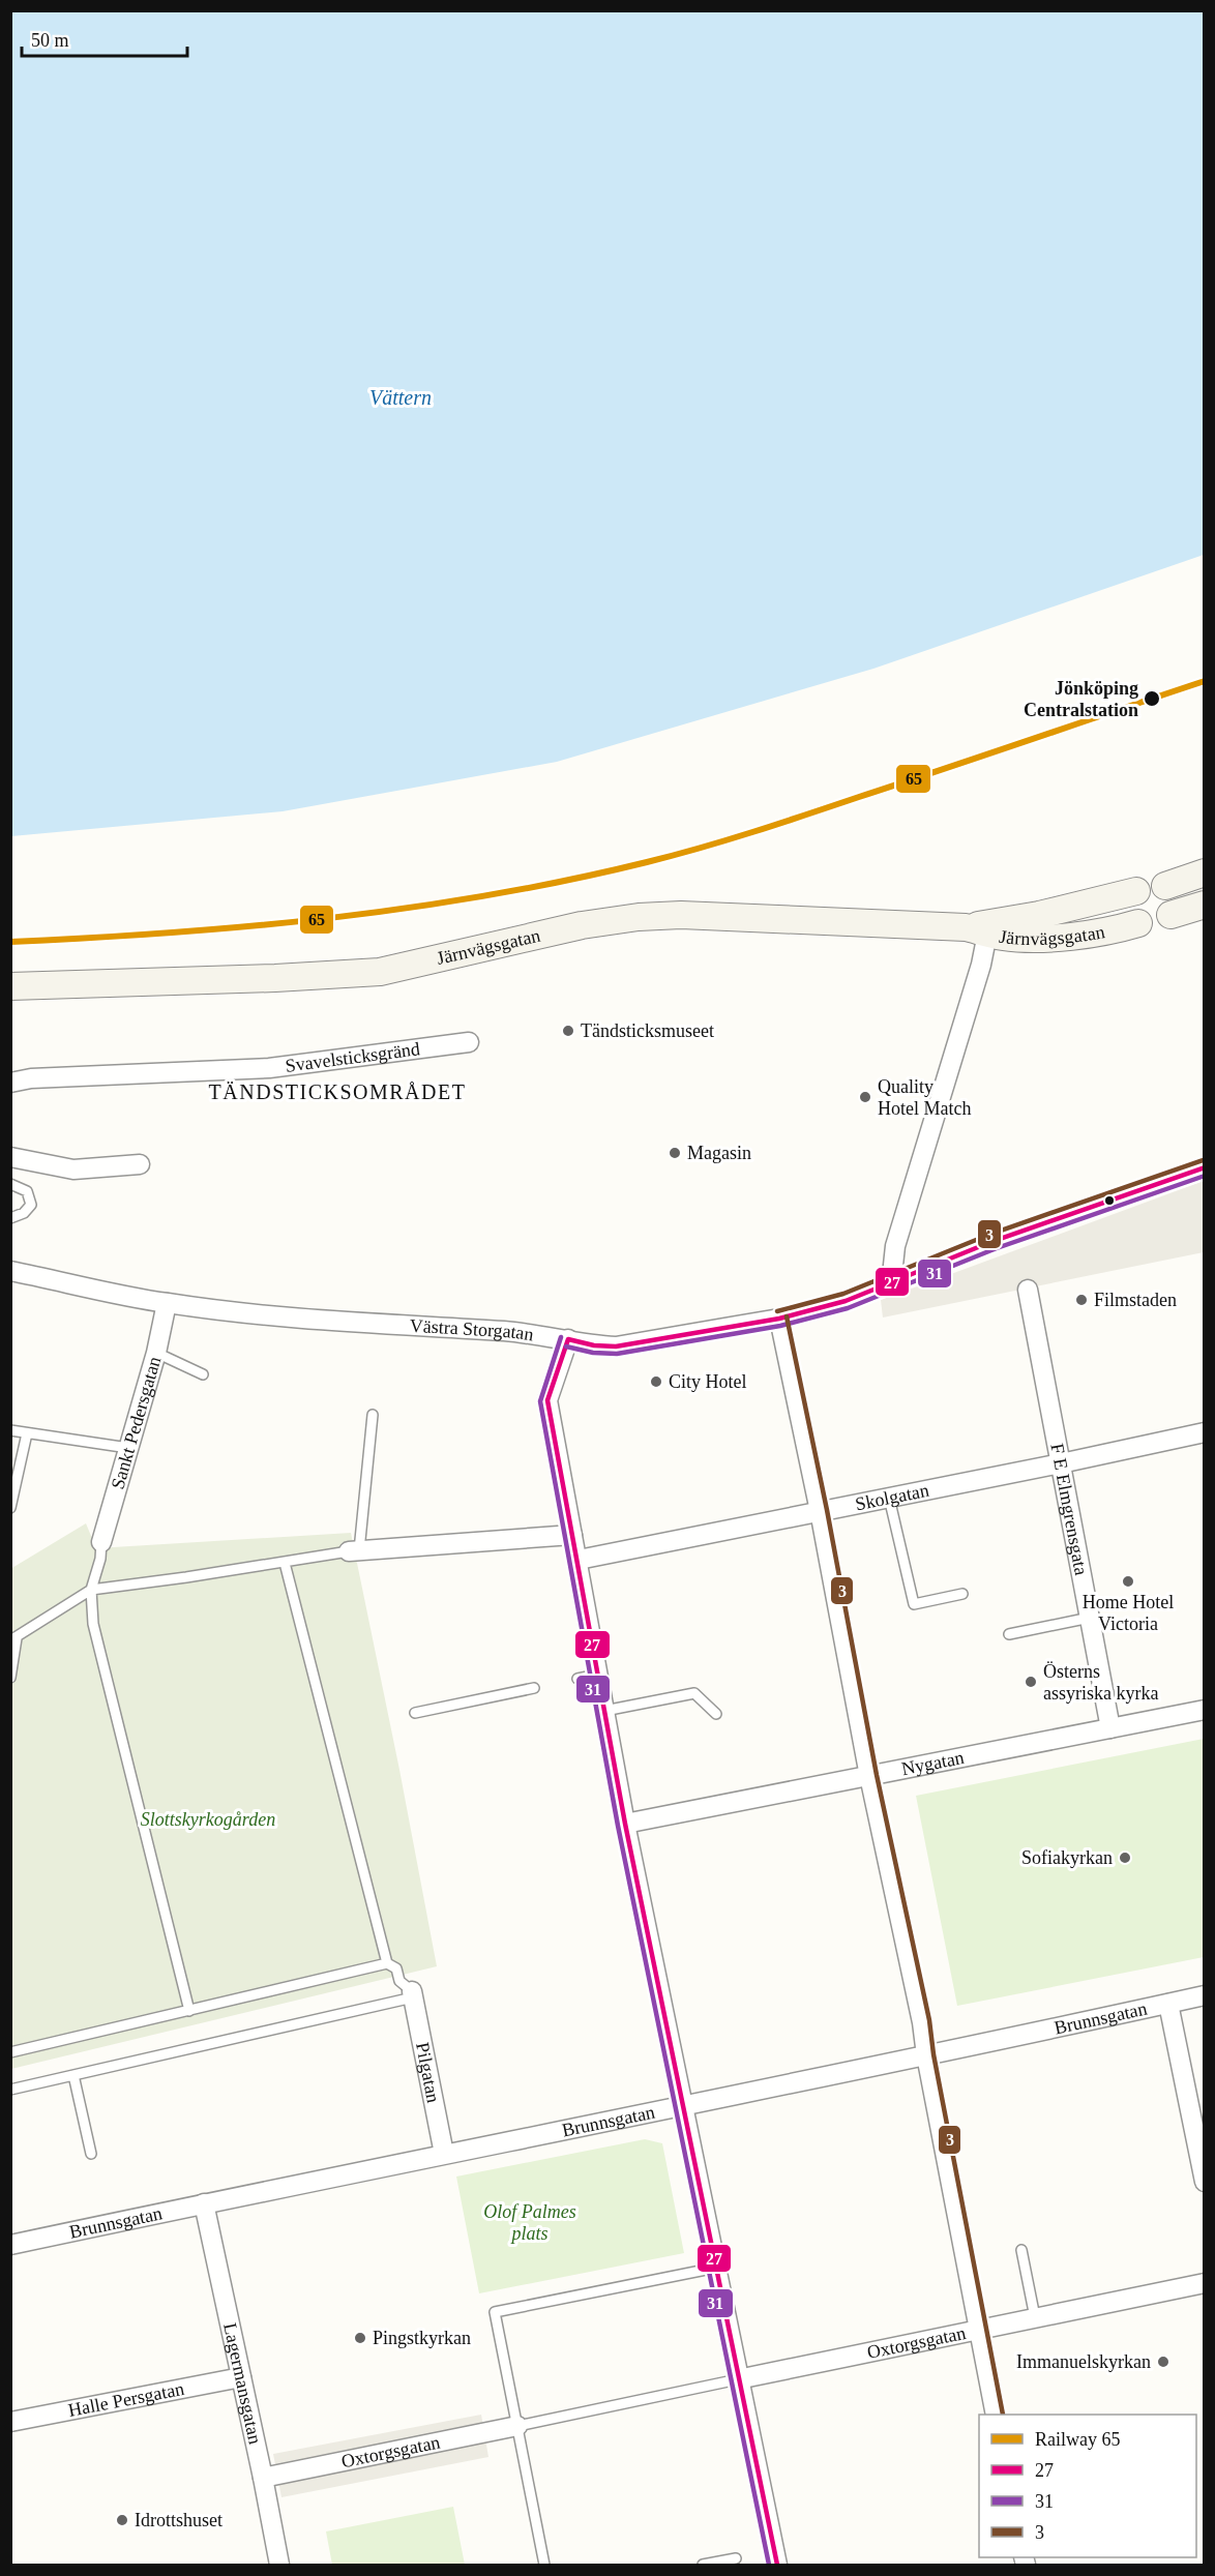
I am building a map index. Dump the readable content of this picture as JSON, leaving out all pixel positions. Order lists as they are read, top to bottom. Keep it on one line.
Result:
{"streets":{"street":["Järnvägsgatan","Svavelsticksgränd","Västra Storgatan","Sankt Pedersgatan","Skolgatan","F E Elmgrensgata","Nygatan","Brunnsgatan","Pilgatan","Oxtorgsgatan","Lagermansgatan","Halle Persgatan"]},"crossings":[["Västra Storgatan","Sankt Pedersgatan"],["Skolgatan","F E Elmgrensgata"],["F E Elmgrensgata","Nygatan"],["Brunnsgatan","Pilgatan"],["Brunnsgatan","Lagermansgatan"],["Oxtorgsgatan","Lagermansgatan"],["Lagermansgatan","Halle Persgatan"]],"districts":["TÄNDSTICKSOMRÅDET"],"water":["Vättern"],"parks":["Slottskyrkogården","Olof Palmes plats"],"places":["Jönköping Centralstation","Tändsticksmuseet","Quality Hotel Match","Magasin","Filmstaden","City Hotel","Home Hotel Victoria","Österns assyriska kyrka","Sofiakyrkan","Pingstkyrkan","Immanuelskyrkan","Idrottshuset"],"lines":["rail line 65","transit line 3","transit line 27","transit line 31"],"legend":["Railway 65","27","31","3"],"scale_bar":"50 m"}
